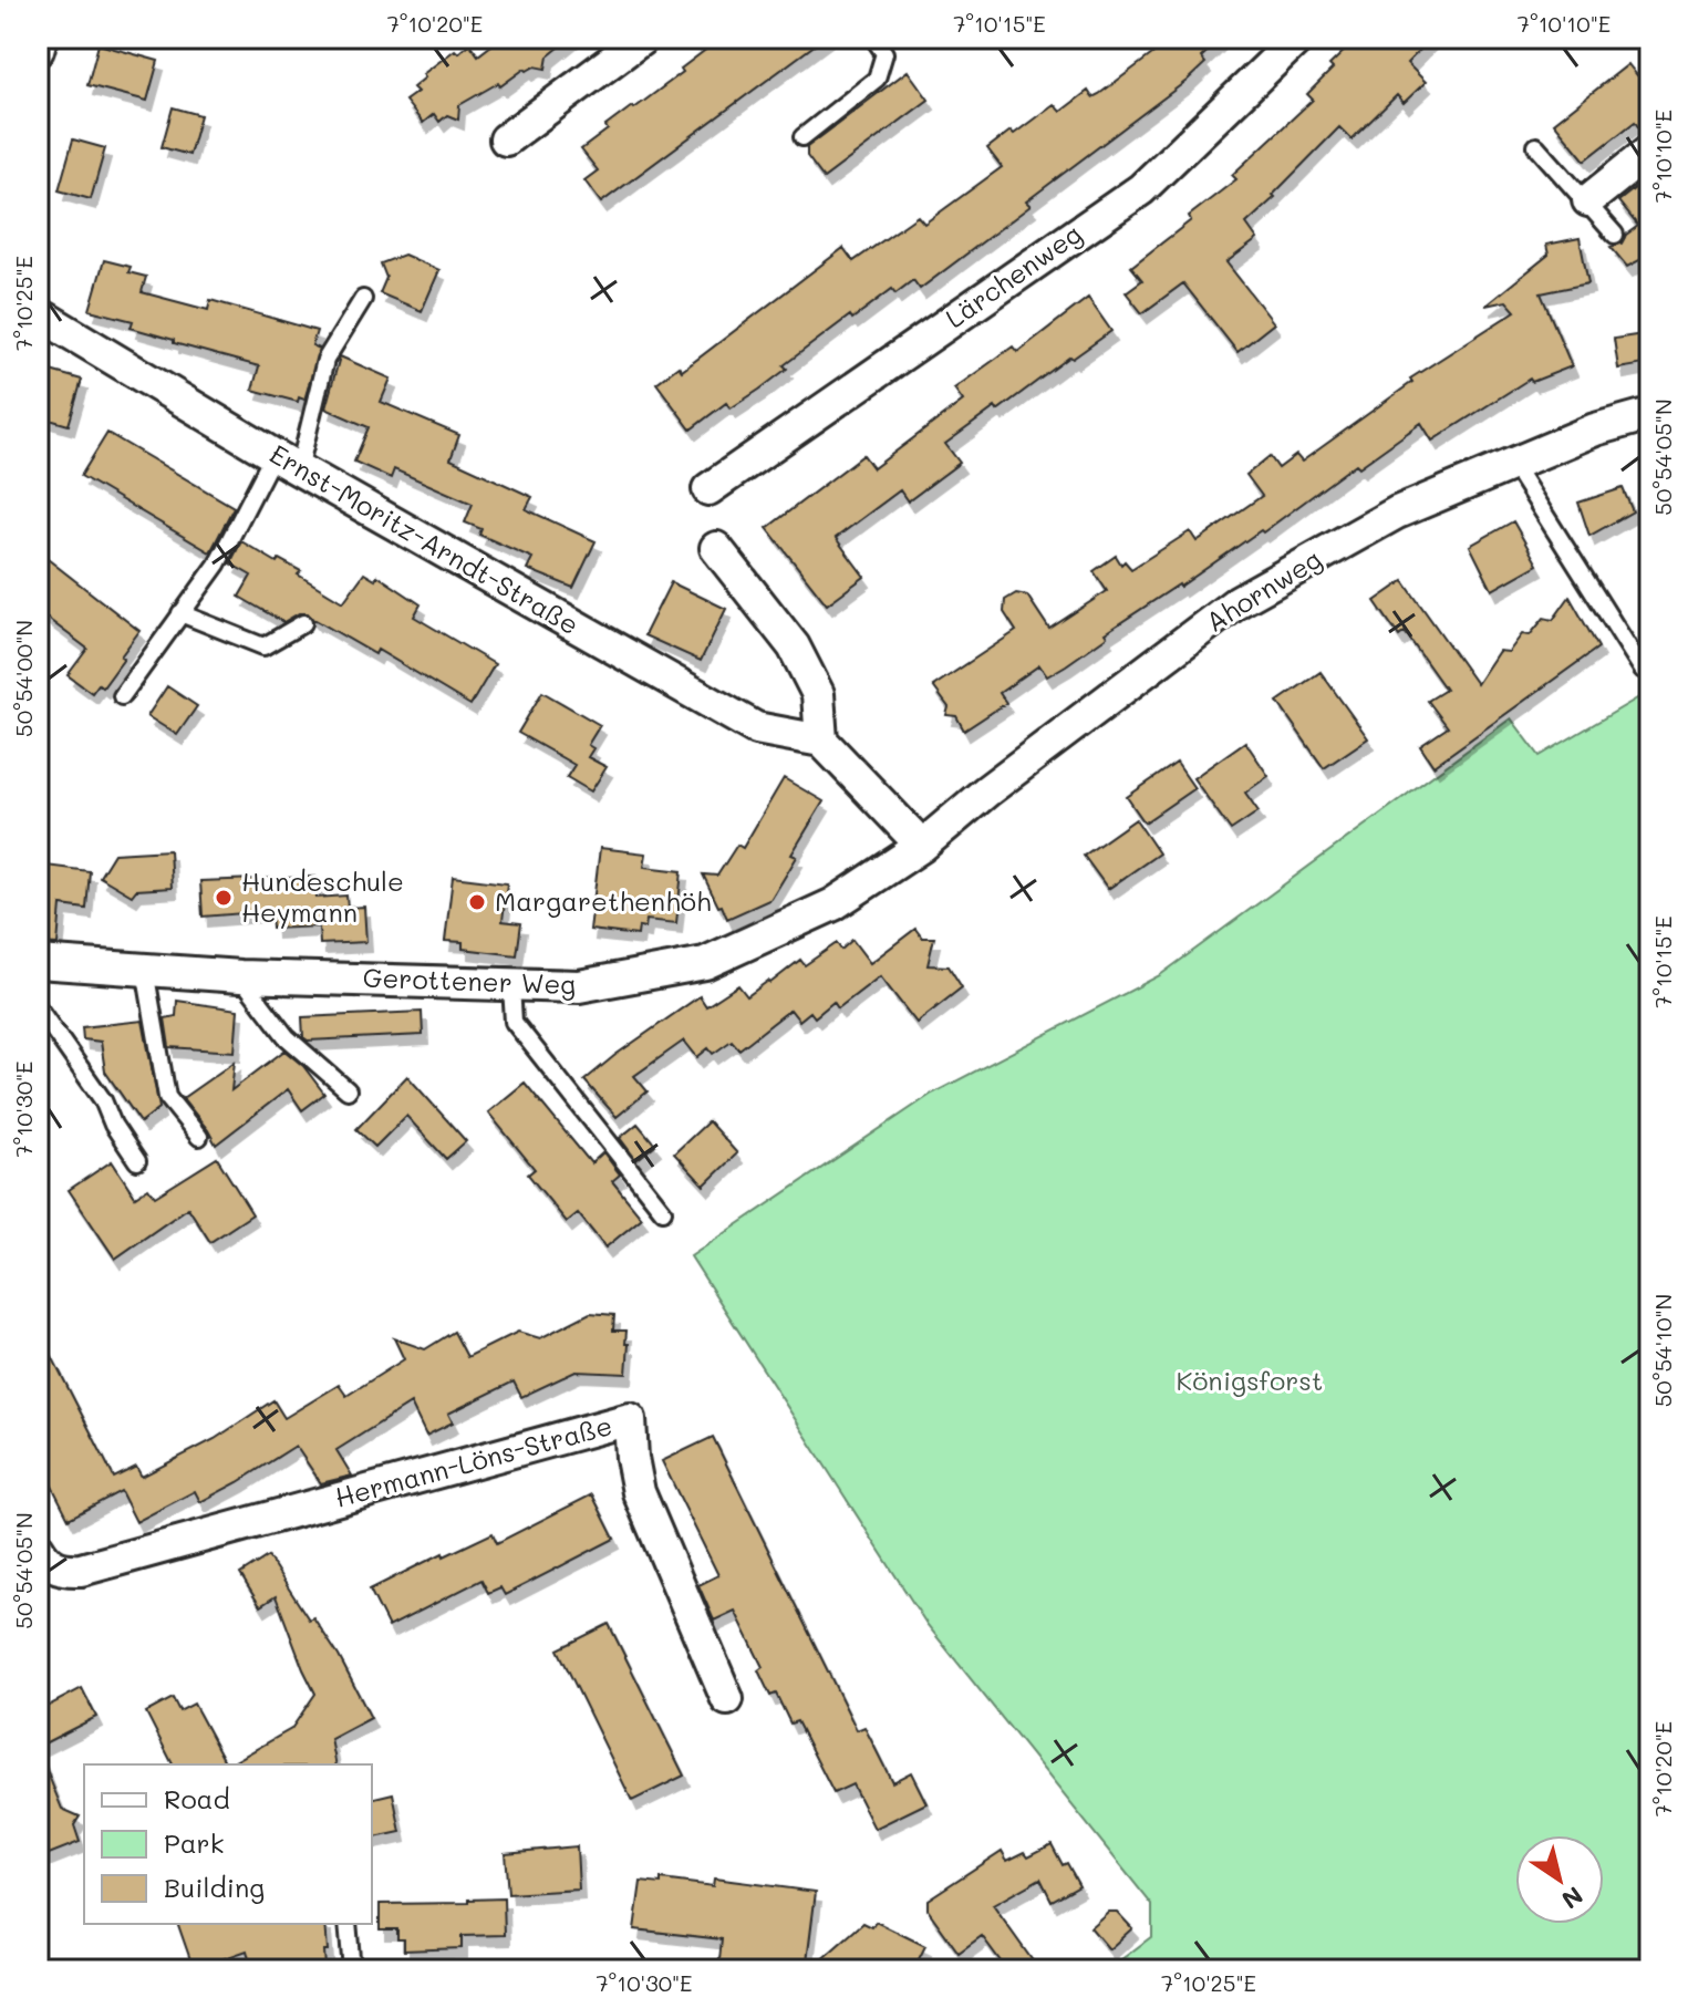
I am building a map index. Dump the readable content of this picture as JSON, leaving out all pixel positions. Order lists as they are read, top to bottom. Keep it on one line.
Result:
{"streets":{"street":["Lärchenweg","Ernst-Moritz-Arndt-Straße","Ahornweg","Gerottener Weg","Hermann-Löns-Straße"]},"crossings":[["Ahornweg","Gerottener Weg"]],"parks":["Königsforst"],"places":["Hundeschule Heymann","Margarethenhöh"],"legend":["Road","Park","Building"],"north":"bottom right","coordinates":["7°10'20\"E","7°10'15\"E","7°10'10\"E","7°10'25\"E","50°54'05\"N","50°54'00\"N","7°10'30\"E","50°54'10\"N"]}
